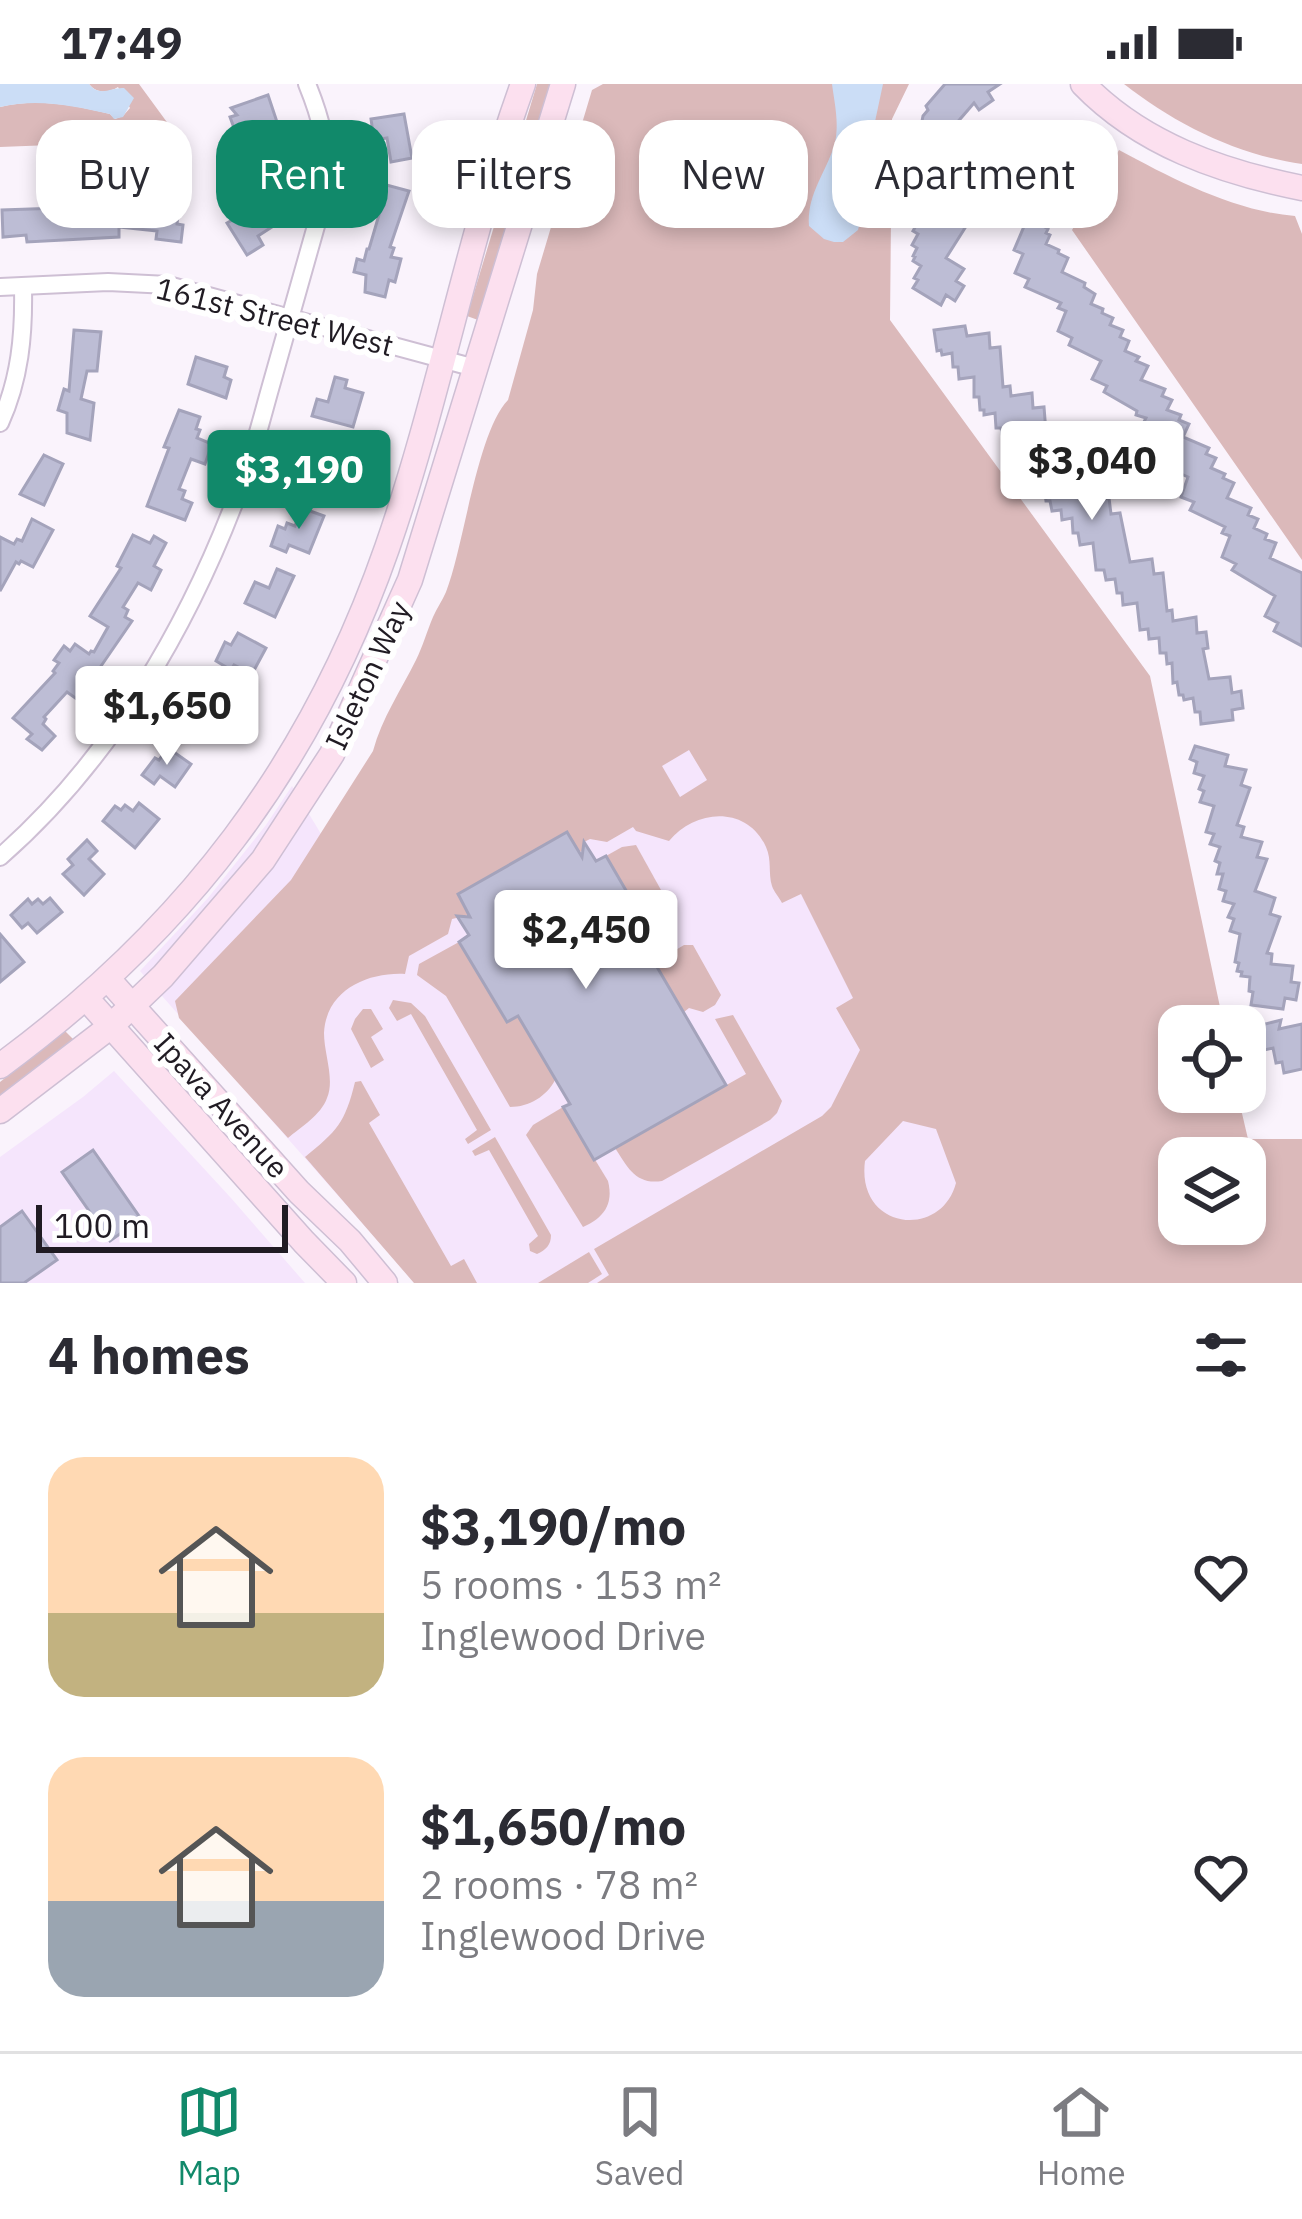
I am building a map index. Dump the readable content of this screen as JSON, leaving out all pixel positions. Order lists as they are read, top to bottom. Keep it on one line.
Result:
{"streets":{"main road":["Isleton Way","Ipava Avenue"],"street":["161st Street West"]},"crossings":[["161st Street West","Isleton Way"],["Isleton Way","Ipava Avenue"]],"scale_bar":"100 m","page":{"status":"17:49","chip":["Buy","Rent","Filters","New","Apartment"],"price":["$3,040","$3,190","$1,650","$2,450"],"scale":"100 m","heading":"4 homes","list":[{"name":"$3,190/mo","note":"5 rooms · 153 m² · Inglewood Drive"},{"name":"$1,650/mo","note":"2 rooms · 78 m² · Inglewood Drive"}],"tabs":["Map","Saved","Home"]}}
